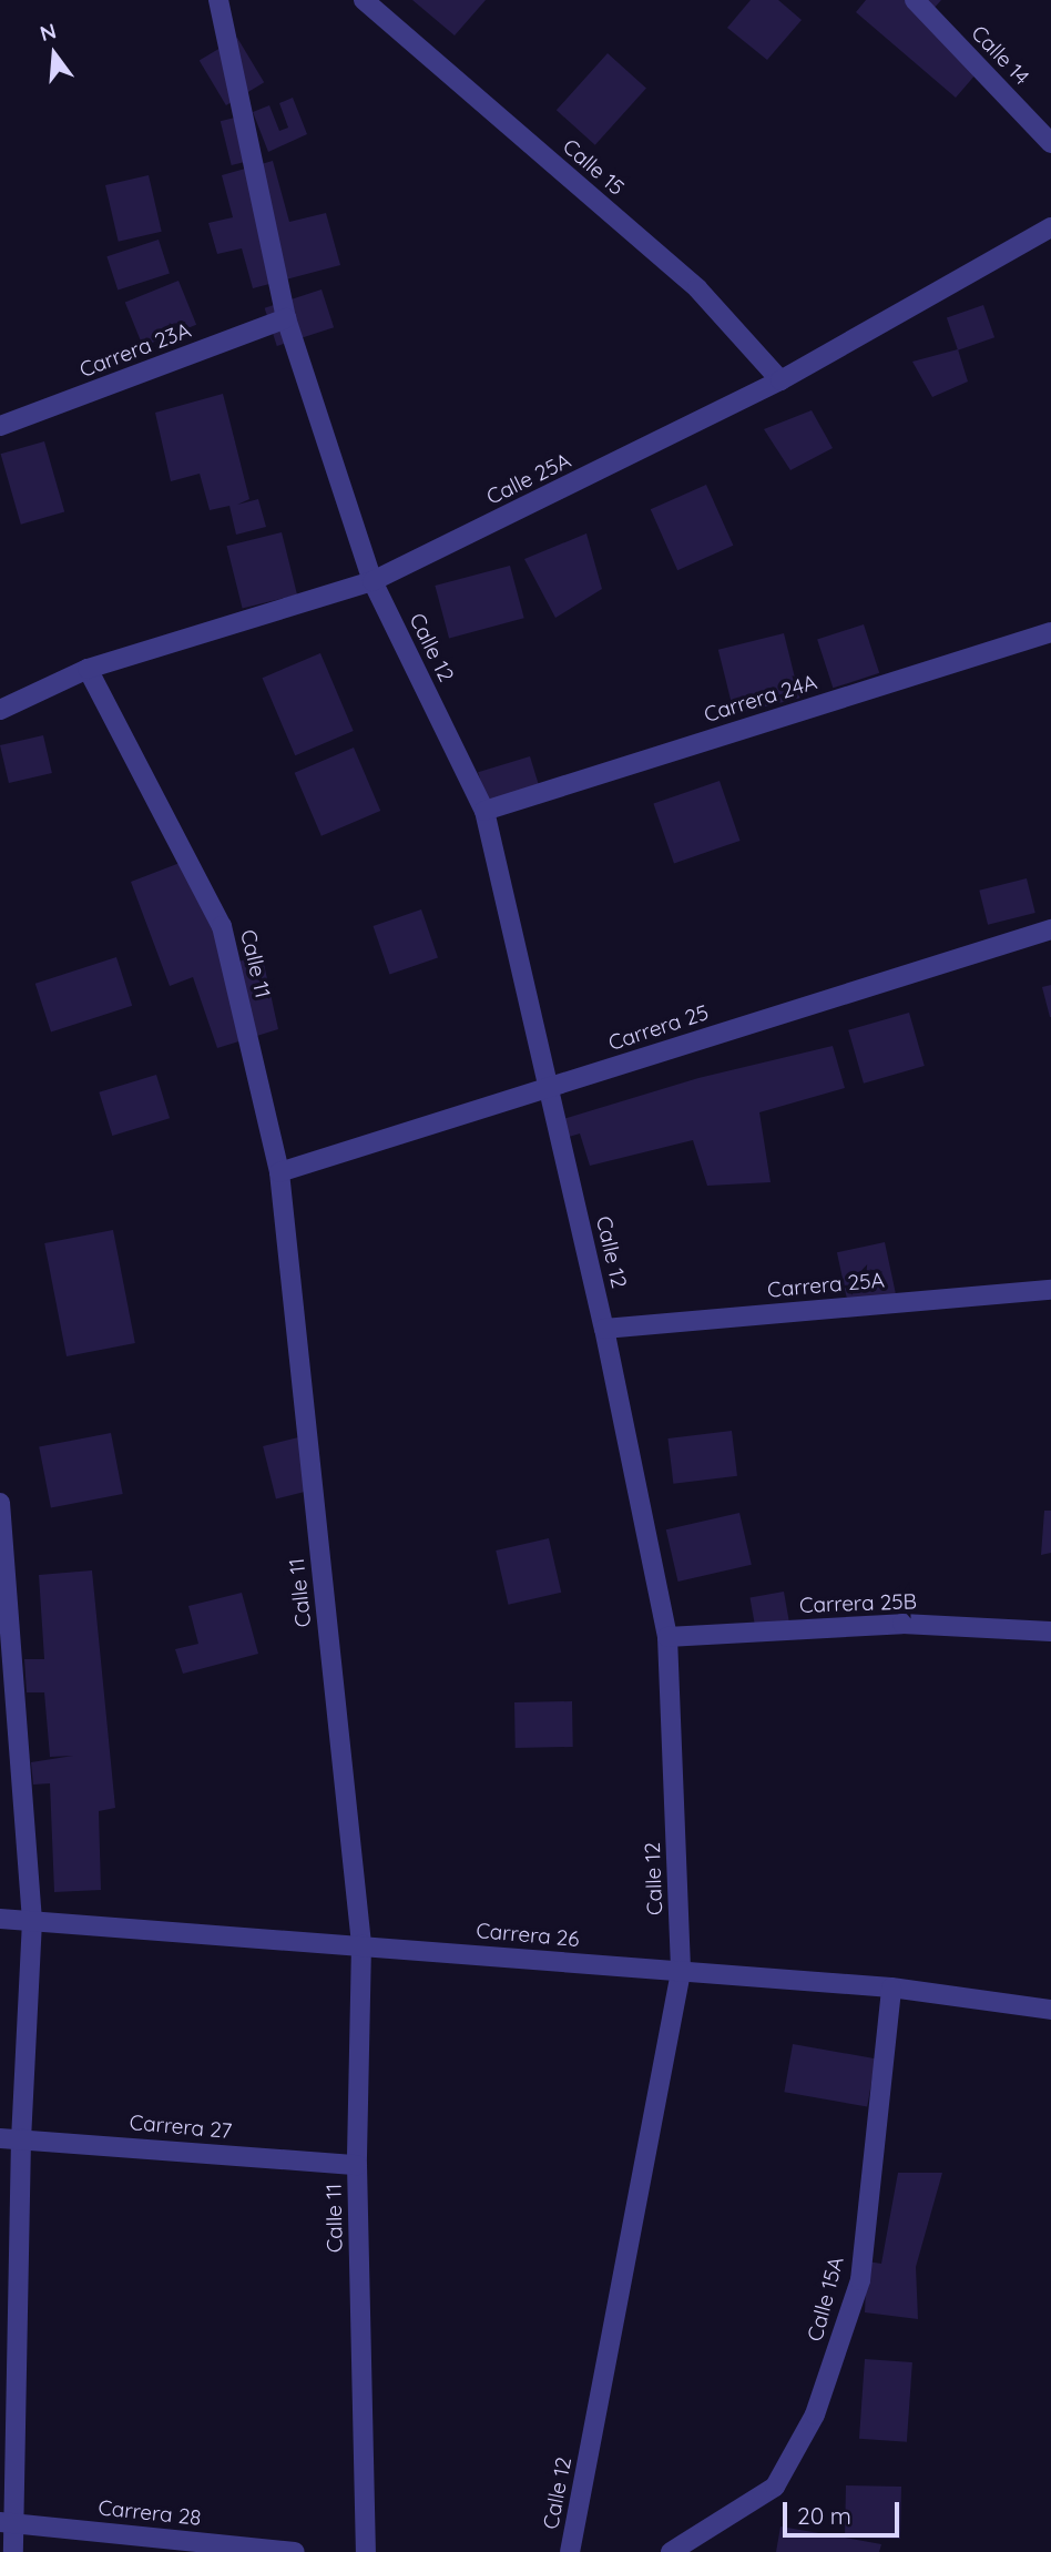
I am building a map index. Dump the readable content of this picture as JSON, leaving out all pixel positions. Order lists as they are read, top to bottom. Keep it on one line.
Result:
{"streets":{"street":["Calle 14","Calle 15","Carrera 23A","Calle 25A","Calle 12","Carrera 24A","Calle 11","Carrera 25","Carrera 25A","Carrera 25B","Carrera 26","Carrera 27","Calle 15A","Carrera 28"]},"crossings":[["Calle 15","Calle 25A"],["Carrera 23A","Calle 12"],["Calle 25A","Calle 12"],["Calle 25A","Calle 11"],["Calle 12","Carrera 24A"],["Calle 12","Carrera 25"],["Calle 12","Carrera 25A"],["Calle 12","Carrera 25B"],["Calle 12","Carrera 26"],["Calle 11","Carrera 25"],["Calle 11","Carrera 26"],["Calle 11","Carrera 27"],["Carrera 26","Calle 15A"]],"scale_bar":"20 m","north":"top"}
